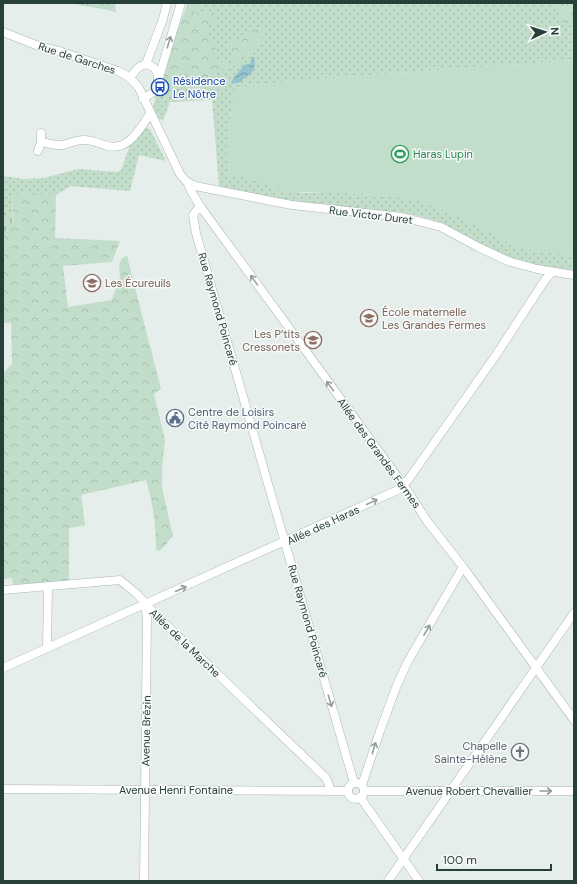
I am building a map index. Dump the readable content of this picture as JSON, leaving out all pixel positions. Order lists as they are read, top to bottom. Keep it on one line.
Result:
{"streets":{"street":["Rue de Garches","Rue Victor Duret","Rue Raymond Poincaré","Allée des Grandes Fermes","Allée des Haras","Allée de la Marche","Avenue Brézin","Avenue Henri Fontaine","Avenue Robert Chevallier"]},"crossings":[["Rue de Garches","Rue Victor Duret"],["Rue de Garches","Allée des Grandes Fermes"],["Rue Victor Duret","Allée des Grandes Fermes"],["Rue Victor Duret","Allée des Haras"],["Rue Raymond Poincaré","Allée des Grandes Fermes"],["Rue Raymond Poincaré","Allée des Haras"],["Rue Raymond Poincaré","Avenue Robert Chevallier"],["Allée des Grandes Fermes","Allée des Haras"],["Allée des Haras","Allée de la Marche"],["Allée des Haras","Avenue Brézin"],["Allée de la Marche","Avenue Brézin"],["Allée de la Marche","Avenue Henri Fontaine"],["Avenue Brézin","Avenue Henri Fontaine"]],"one_way":["Rue Raymond Poincaré","Allée des Grandes Fermes","Allée des Haras","Avenue Robert Chevallier"],"places":{"bus stop":["Résidence Le Nôtre"],"sports":["Haras Lupin"],"school or university":["Les Écureuils","École maternelle Les Grandes Fermes","Les P’tits Cressonets"],"public building":["Centre de Loisirs Cité Raymond Poincaré"],"church":["Chapelle Sainte-Hélène"]},"scale_bar":"100 m","north":"right"}
